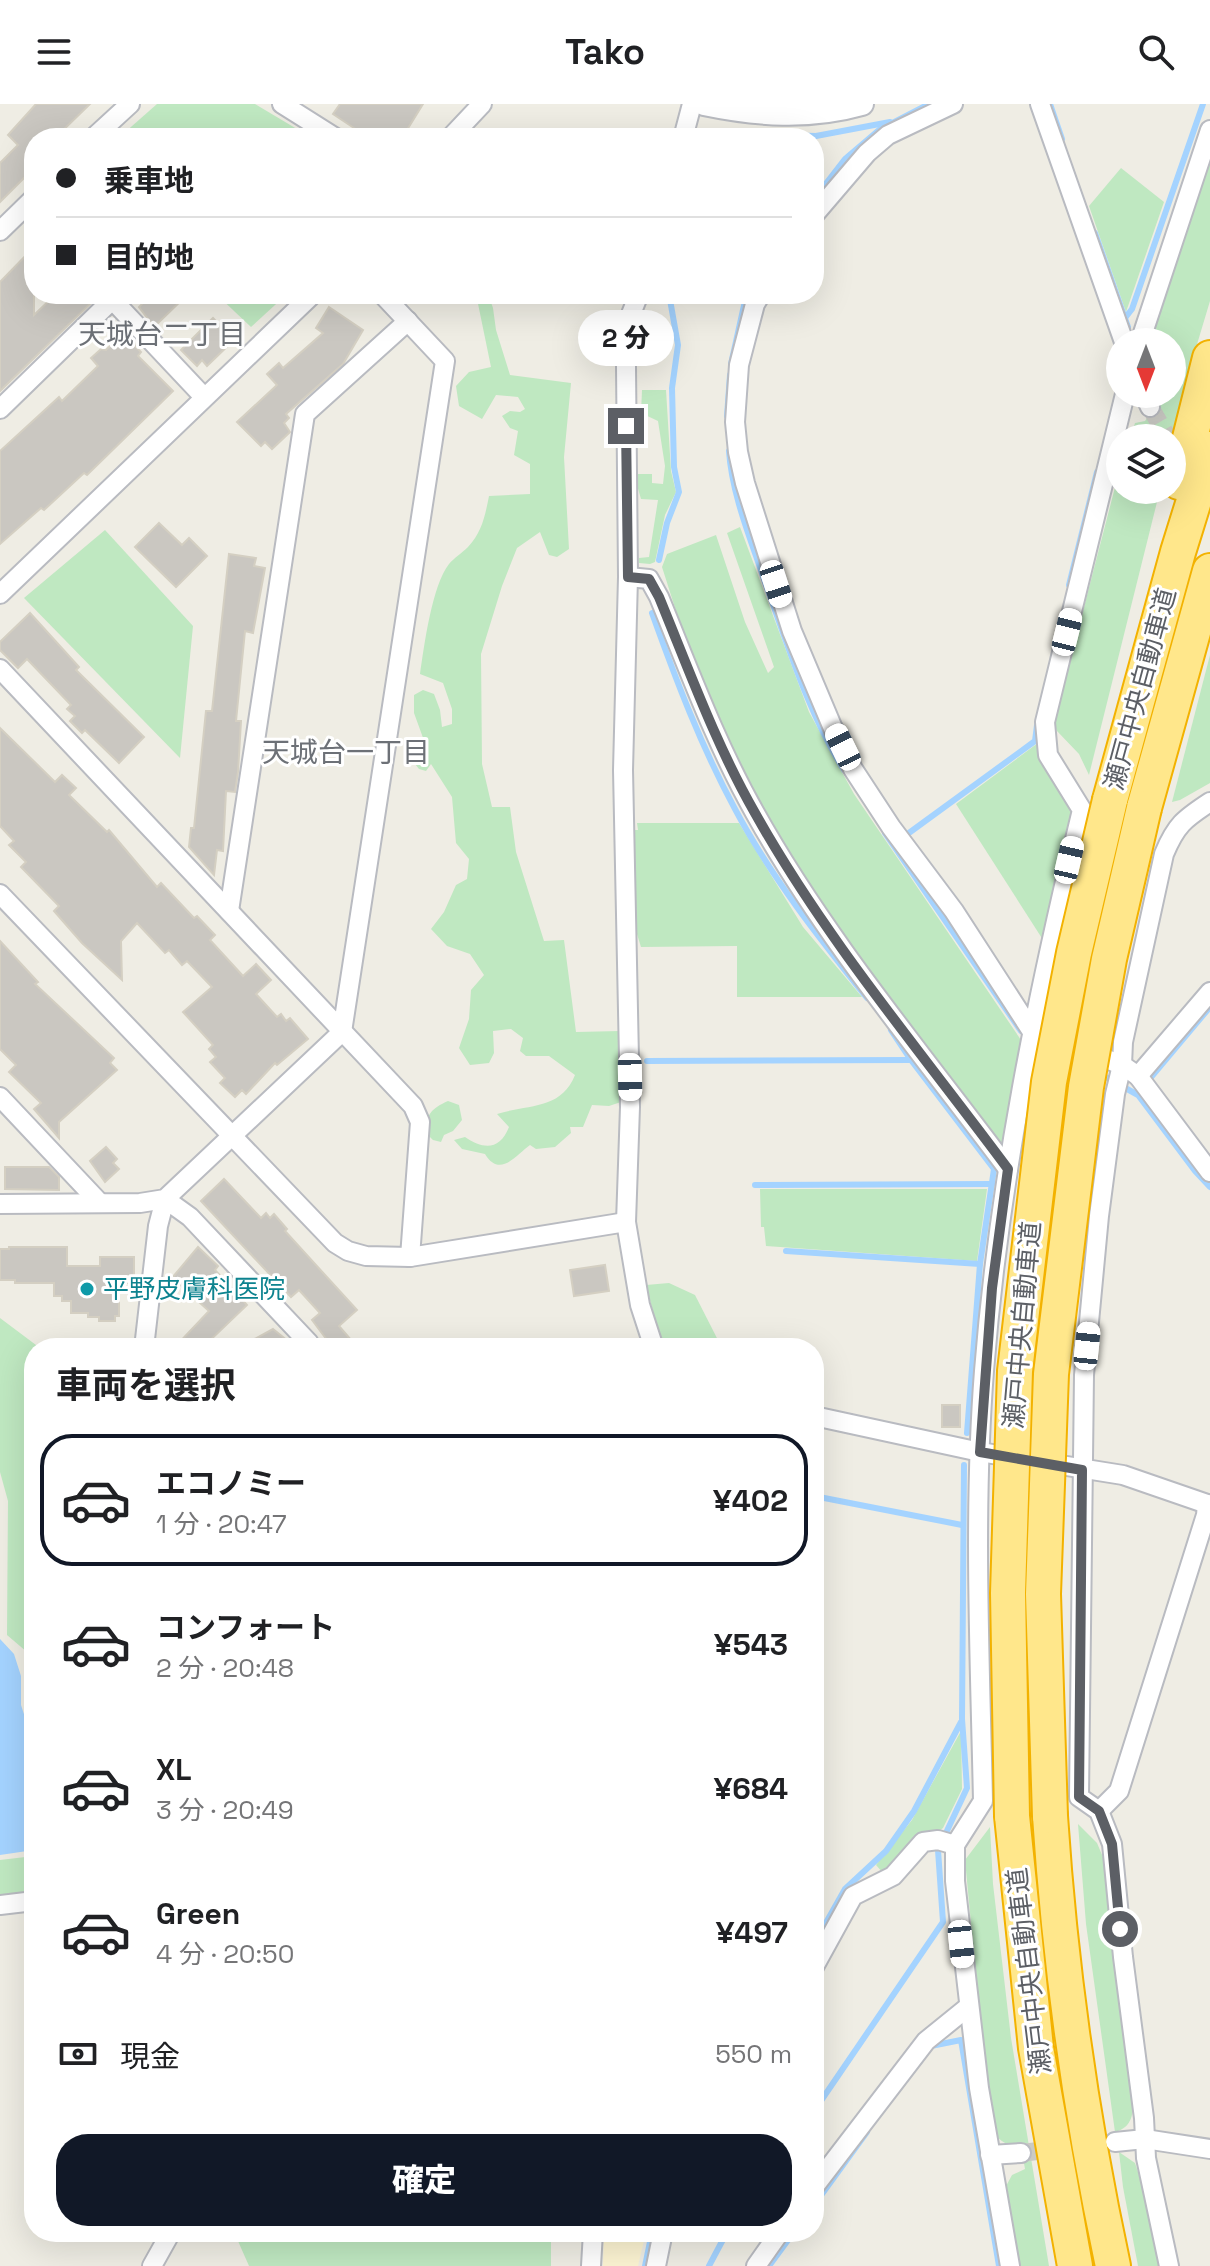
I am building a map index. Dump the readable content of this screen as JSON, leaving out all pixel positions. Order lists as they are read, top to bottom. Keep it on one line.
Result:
{"streets":{"highway":["瀬戸中央自動車道"]},"districts":["天城台二丁目","天城台一丁目"],"places":["平野皮膚科医院"],"north":"bottom","page":{"header":"Tako","banner":["乗車地","目的地"],"bubble":"2 分","heading":"車両を選択","list":[{"name":"エコノミー","note":"1 分 · 20:47","value":"¥402"},{"name":"コンフォート","note":"2 分 · 20:48","value":"¥543"},{"name":"XL","note":"3 分 · 20:49","value":"¥684"},{"name":"Green","note":"4 分 · 20:50","value":"¥497"}],"pay":["現金","550 m"],"buttons":"確定"}}
